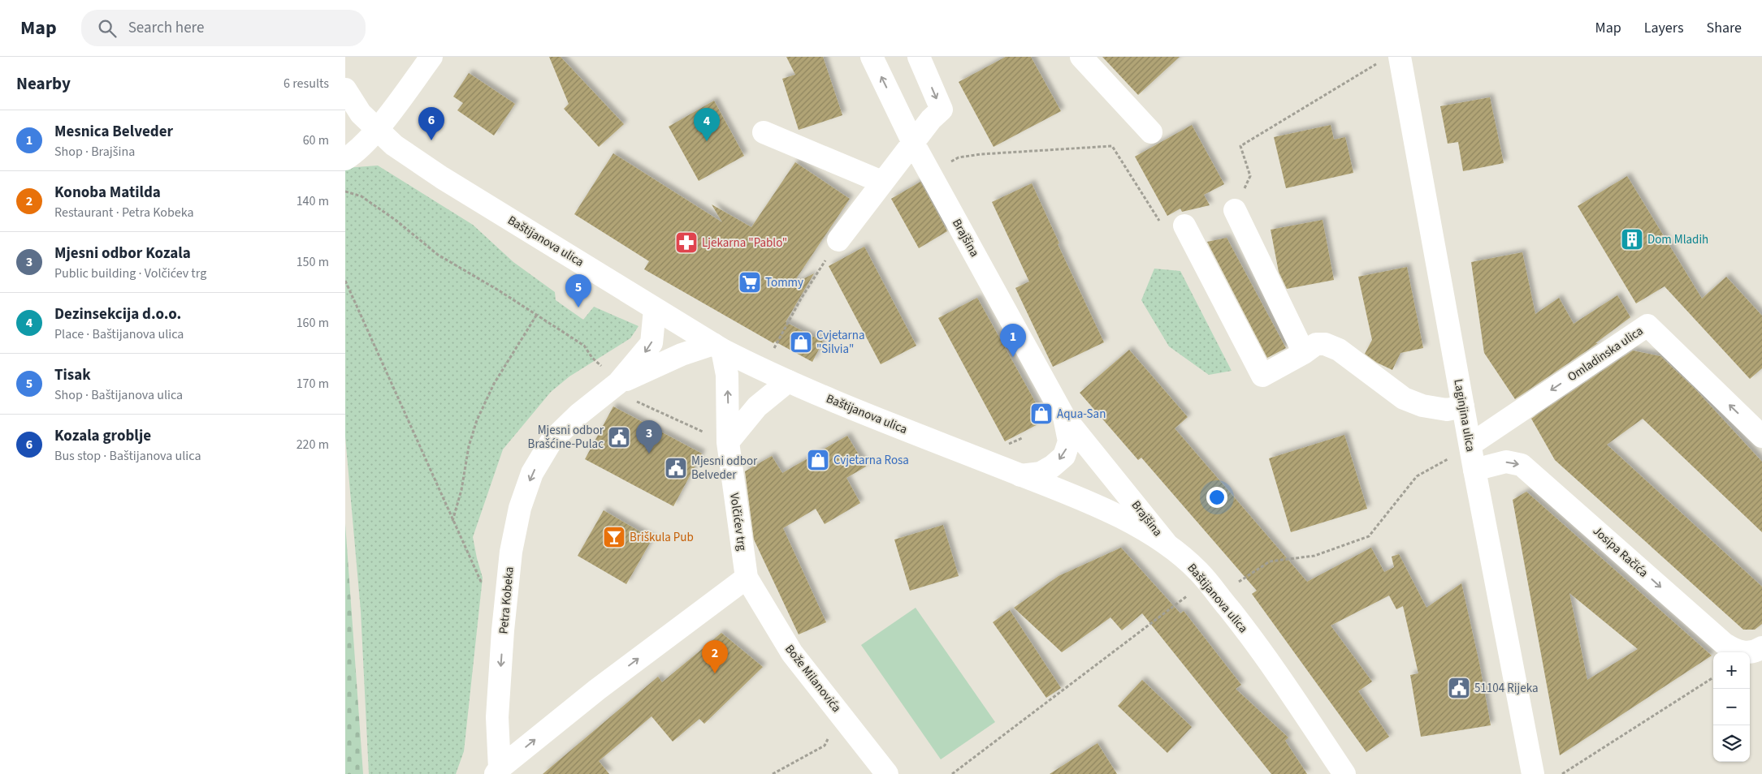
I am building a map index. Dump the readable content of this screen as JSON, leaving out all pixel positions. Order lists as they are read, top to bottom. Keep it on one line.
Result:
{"streets":{"street":["Brajšina","Baštijanova ulica","Omladinska ulica","Laginjina ulica","Volčićev trg","Josipa Račića","Petra Kobeka","Bože Milanovića"]},"crossings":[["Brajšina","Baštijanova ulica"],["Baštijanova ulica","Volčićev trg"],["Omladinska ulica","Laginjina ulica"],["Laginjina ulica","Josipa Račića"],["Volčićev trg","Petra Kobeka"],["Volčićev trg","Bože Milanovića"],["Petra Kobeka","Bože Milanovića"]],"one_way":["Volčićev trg","Josipa Račića"],"places":{"building":["Dom Mladih"],"pharmacy":["Ljekarna \"Pablo\""],"supermarket":["Tommy"],"shop":["Cvjetarna \"Silvia\"","Aqua-San","Cvjetarna Rosa"],"public building":["Mjesni odbor Brašćine-Pulac","Mjesni odbor Belveder","51104 Rijeka"],"bar":["Briškula Pub"]},"page":{"header":"Map","search":"Search here","nav":["Map","Layers","Share"],"heading":["Nearby","6 results"],"pins":["6","4","5","1","3","2"],"list":[{"mark":"1","name":"Mesnica Belveder","note":"Shop · Brajšina","value":"60 m"},{"mark":"2","name":"Konoba Matilda","note":"Restaurant · Petra Kobeka","value":"140 m"},{"mark":"3","name":"Mjesni odbor Kozala","note":"Public building · Volčićev trg","value":"150 m"},{"mark":"4","name":"Dezinsekcija d.o.o.","note":"Place · Baštijanova ulica","value":"160 m"},{"mark":"5","name":"Tisak","note":"Shop · Baštijanova ulica","value":"170 m"},{"mark":"6","name":"Kozala groblje","note":"Bus stop · Baštijanova ulica","value":"220 m"}],"map_buttons":["+","−"]}}
